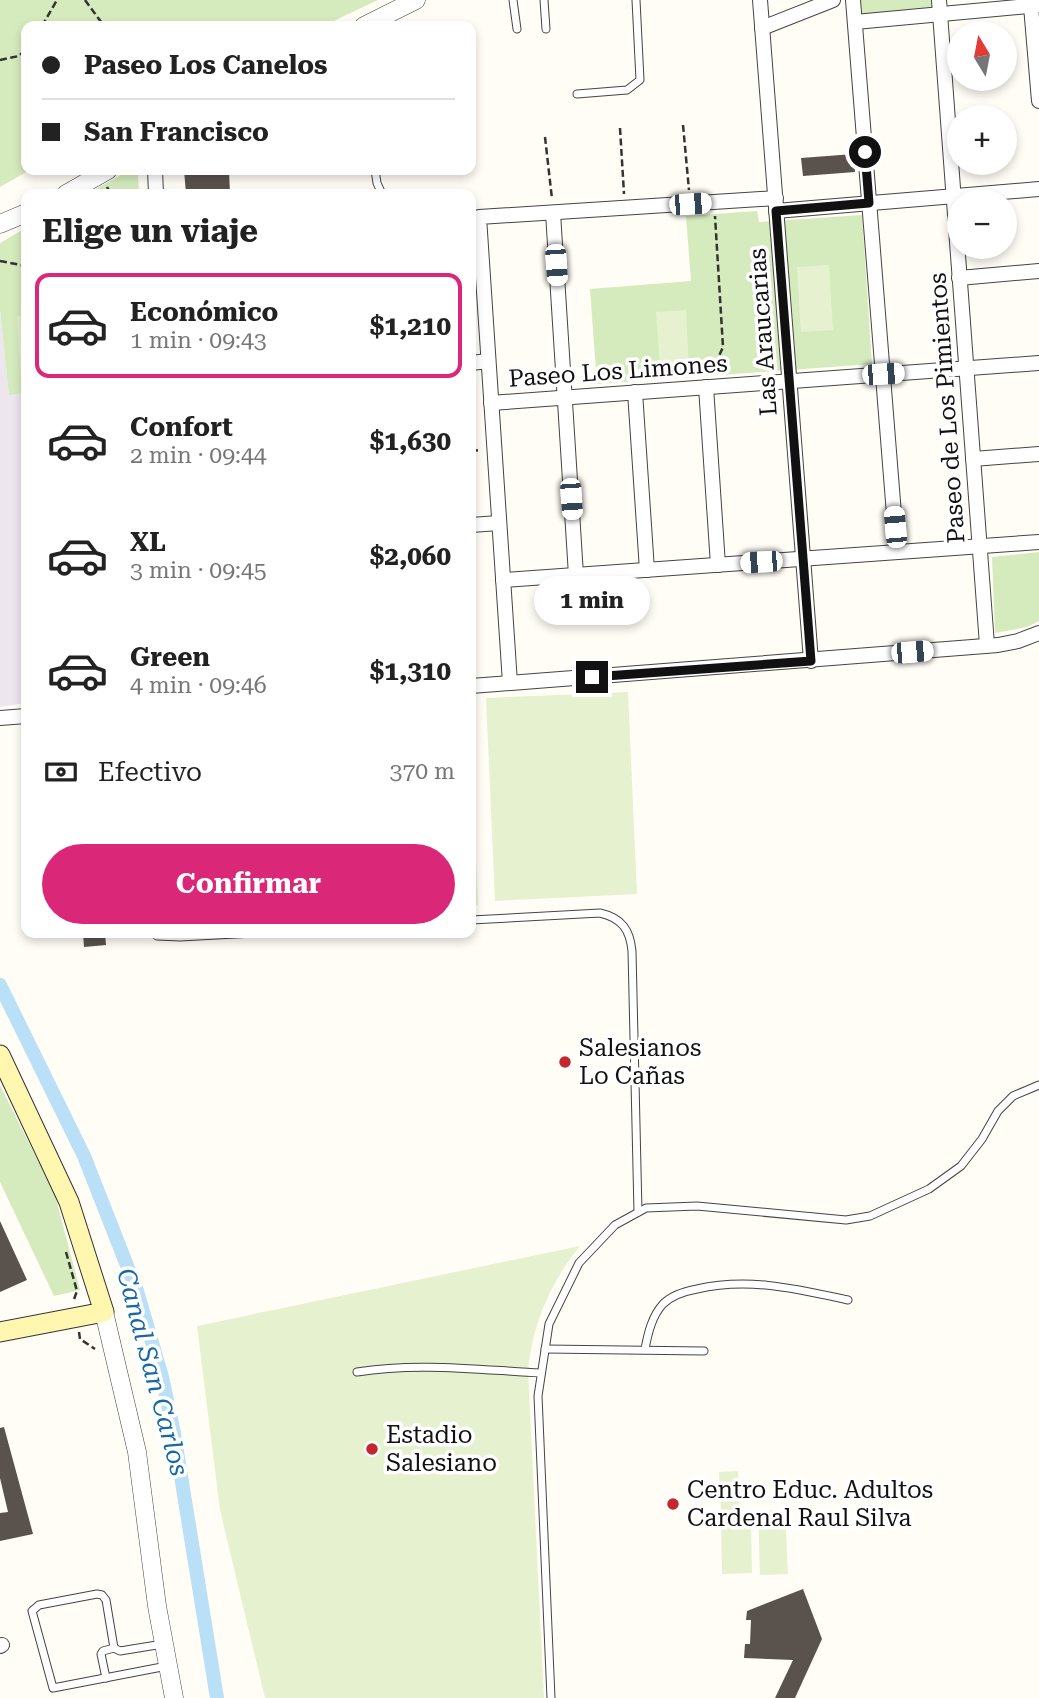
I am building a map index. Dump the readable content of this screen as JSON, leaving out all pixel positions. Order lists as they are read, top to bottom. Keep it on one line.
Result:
{"streets":{"street":["Las Araucarias","Paseo Los Limones","Paseo de Los Pimientos"]},"crossings":[["Las Araucarias","Paseo Los Limones"],["Paseo Los Limones","Paseo de Los Pimientos"]],"water":["Canal San Carlos"],"places":["Salesianos Lo Cañas","Estadio Salesiano","Centro Educ. Adultos Cardenal Raul Silva"],"north":"top","page":{"map_buttons":["+","−"],"banner":["Paseo Los Canelos","San Francisco"],"heading":"Elige un viaje","list":[{"name":"Económico","note":"1 min · 09:43","value":"$1,210"},{"name":"Confort","note":"2 min · 09:44","value":"$1,630"},{"name":"XL","note":"3 min · 09:45","value":"$2,060"},{"name":"Green","note":"4 min · 09:46","value":"$1,310"}],"bubble":"1 min","pay":["Efectivo","370 m"],"buttons":"Confirmar"}}
